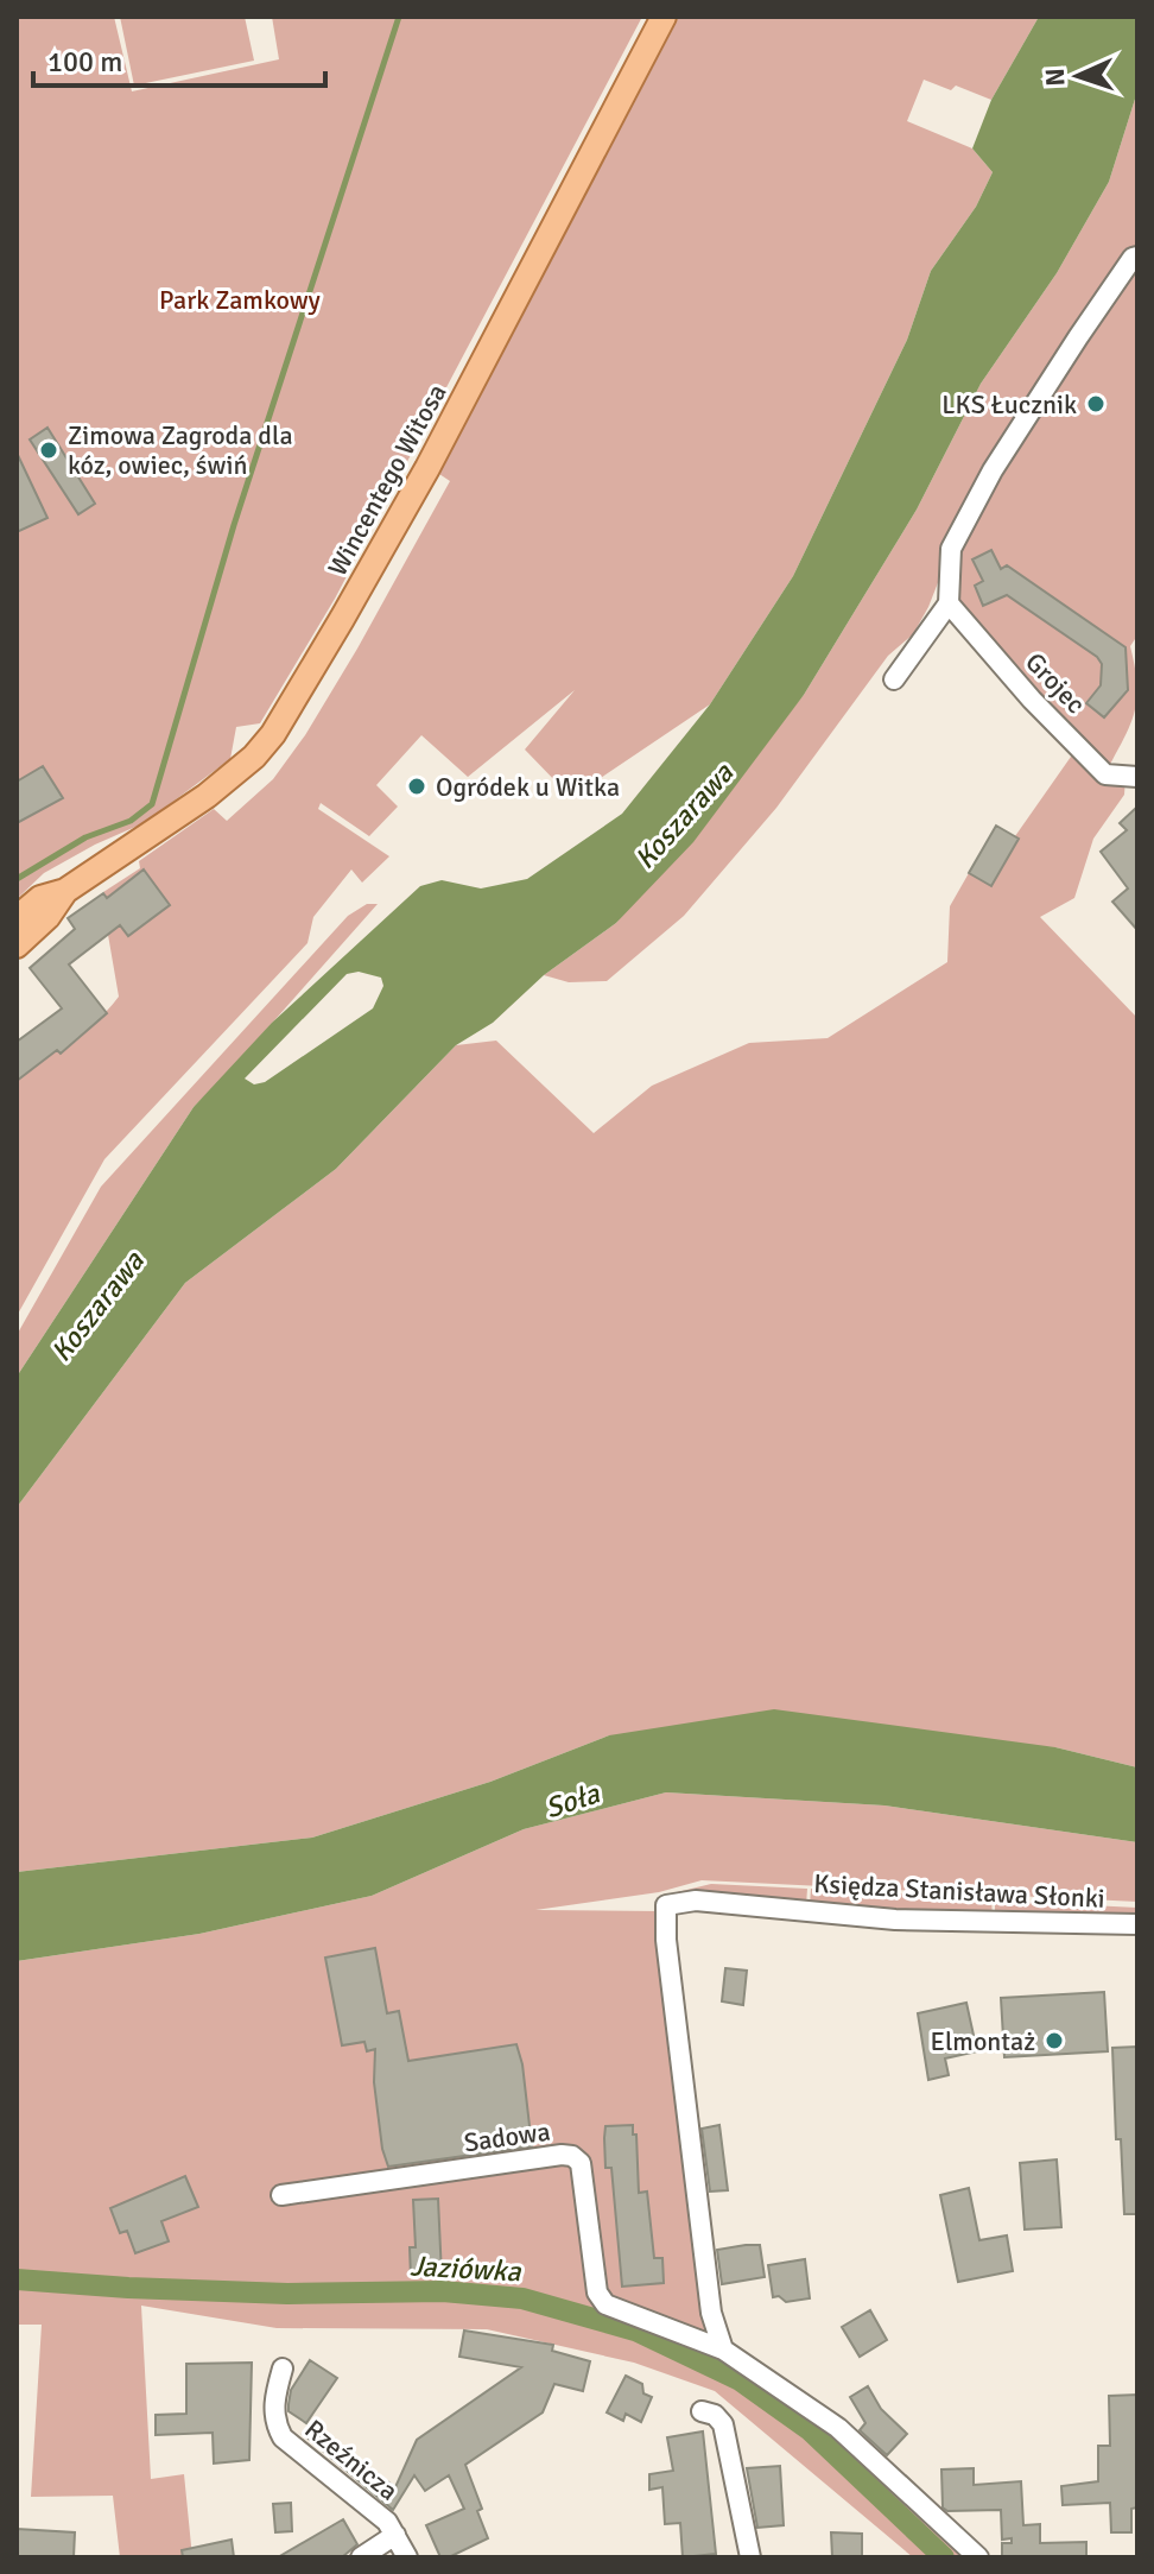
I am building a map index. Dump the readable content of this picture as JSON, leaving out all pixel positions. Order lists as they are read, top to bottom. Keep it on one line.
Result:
{"streets":{"main road":["Wincentego Witosa"],"street":["Grojec","Księdza Stanisława Słonki","Sadowa","Rzeźnicza"]},"crossings":[["Księdza Stanisława Słonki","Sadowa"]],"water":["Koszarawa","Soła","Jaziówka"],"parks":["Park Zamkowy"],"places":["LKS Łucznik","Zimowa Zagroda dla kóz, owiec, świń","Ogródek u Witka","Elmontaż"],"scale_bar":"100 m","north":"left"}
